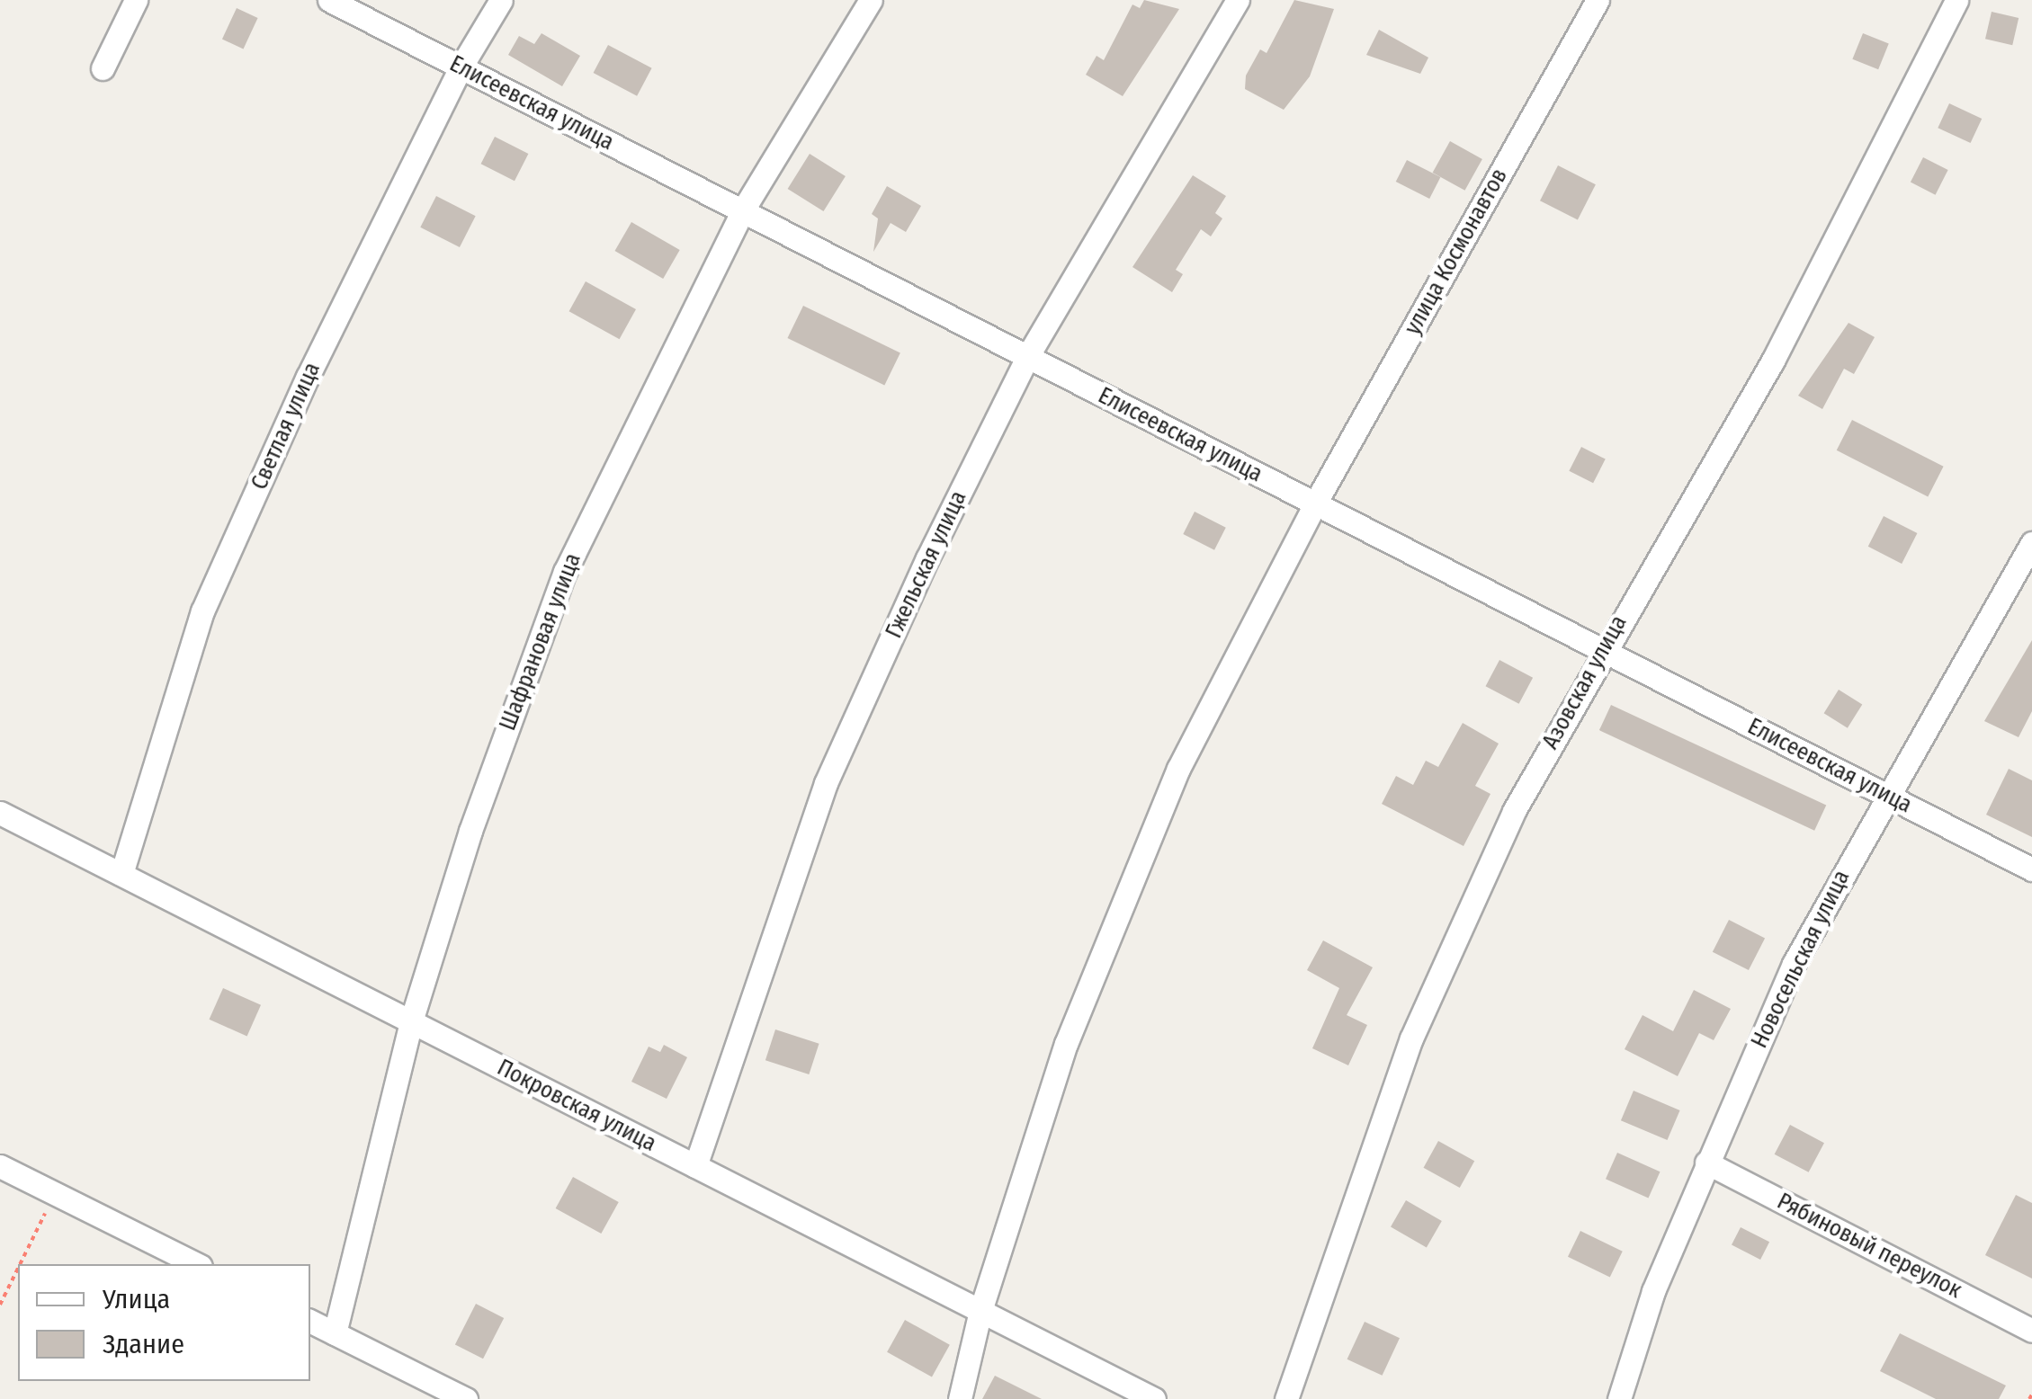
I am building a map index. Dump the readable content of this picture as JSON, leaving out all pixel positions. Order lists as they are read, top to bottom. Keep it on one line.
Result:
{"streets":{"street":["Елисеевская улица","улица Космонавтов","Светлая улица","Гжельская улица","Шафрановая улица","Азовская улица","Новосельская улица","Покровская улица","Рябиновый переулок"]},"crossings":[["Елисеевская улица","улица Космонавтов"],["Елисеевская улица","Светлая улица"],["Елисеевская улица","Гжельская улица"],["Елисеевская улица","Шафрановая улица"],["Елисеевская улица","Азовская улица"],["Елисеевская улица","Новосельская улица"],["улица Космонавтов","Покровская улица"],["Светлая улица","Покровская улица"],["Гжельская улица","Покровская улица"],["Шафрановая улица","Покровская улица"],["Новосельская улица","Рябиновый переулок"]],"legend":["Улица","Здание"]}
